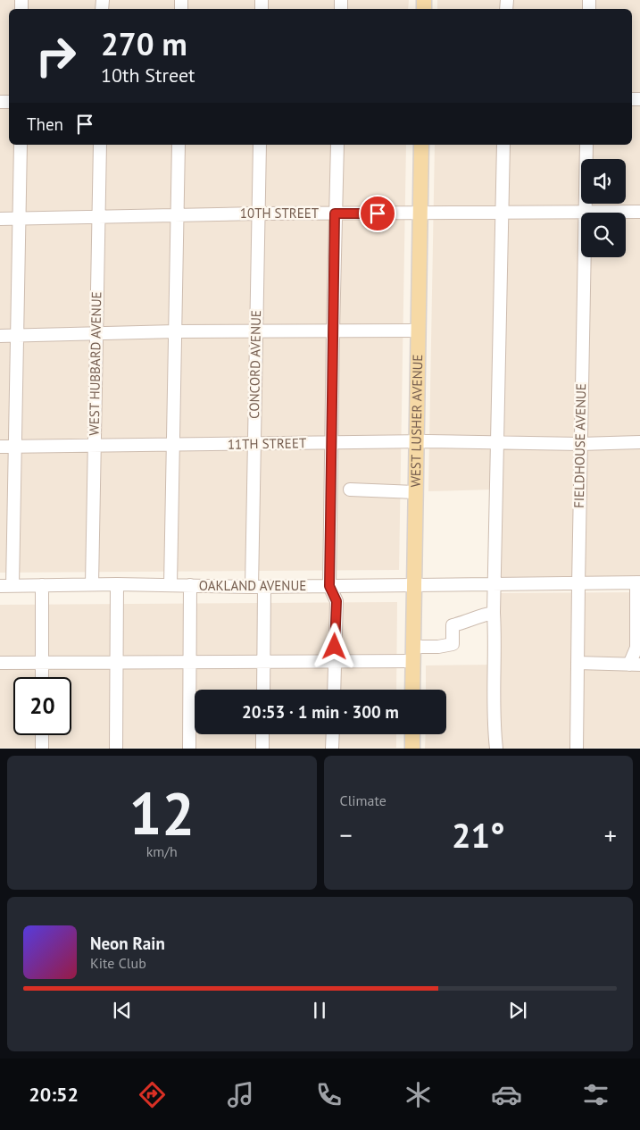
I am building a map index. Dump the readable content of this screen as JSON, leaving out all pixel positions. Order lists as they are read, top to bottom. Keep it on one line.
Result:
{"streets":{"main road":["WEST LUSHER AVENUE"],"street":["10TH STREET","WEST HUBBARD AVENUE","CONCORD AVENUE","11TH STREET","FIELDHOUSE AVENUE","OAKLAND AVENUE"]},"crossings":[["10TH STREET","WEST HUBBARD AVENUE"],["10TH STREET","CONCORD AVENUE"],["10TH STREET","WEST LUSHER AVENUE"],["WEST HUBBARD AVENUE","11TH STREET"],["WEST HUBBARD AVENUE","OAKLAND AVENUE"],["CONCORD AVENUE","11TH STREET"],["CONCORD AVENUE","OAKLAND AVENUE"],["WEST LUSHER AVENUE","11TH STREET"],["WEST LUSHER AVENUE","OAKLAND AVENUE"],["11TH STREET","FIELDHOUSE AVENUE"],["FIELDHOUSE AVENUE","OAKLAND AVENUE"]],"page":{"turn":["270 m","10th Street"],"then":"Then","limit":"20","trip":"20:53 · 1 min · 300 m","tile":[["12","km/h"],"Climate"],"heat":["−","21°","+"],"song":["Neon Rain","Kite Club"],"tabs":"20:52"}}
